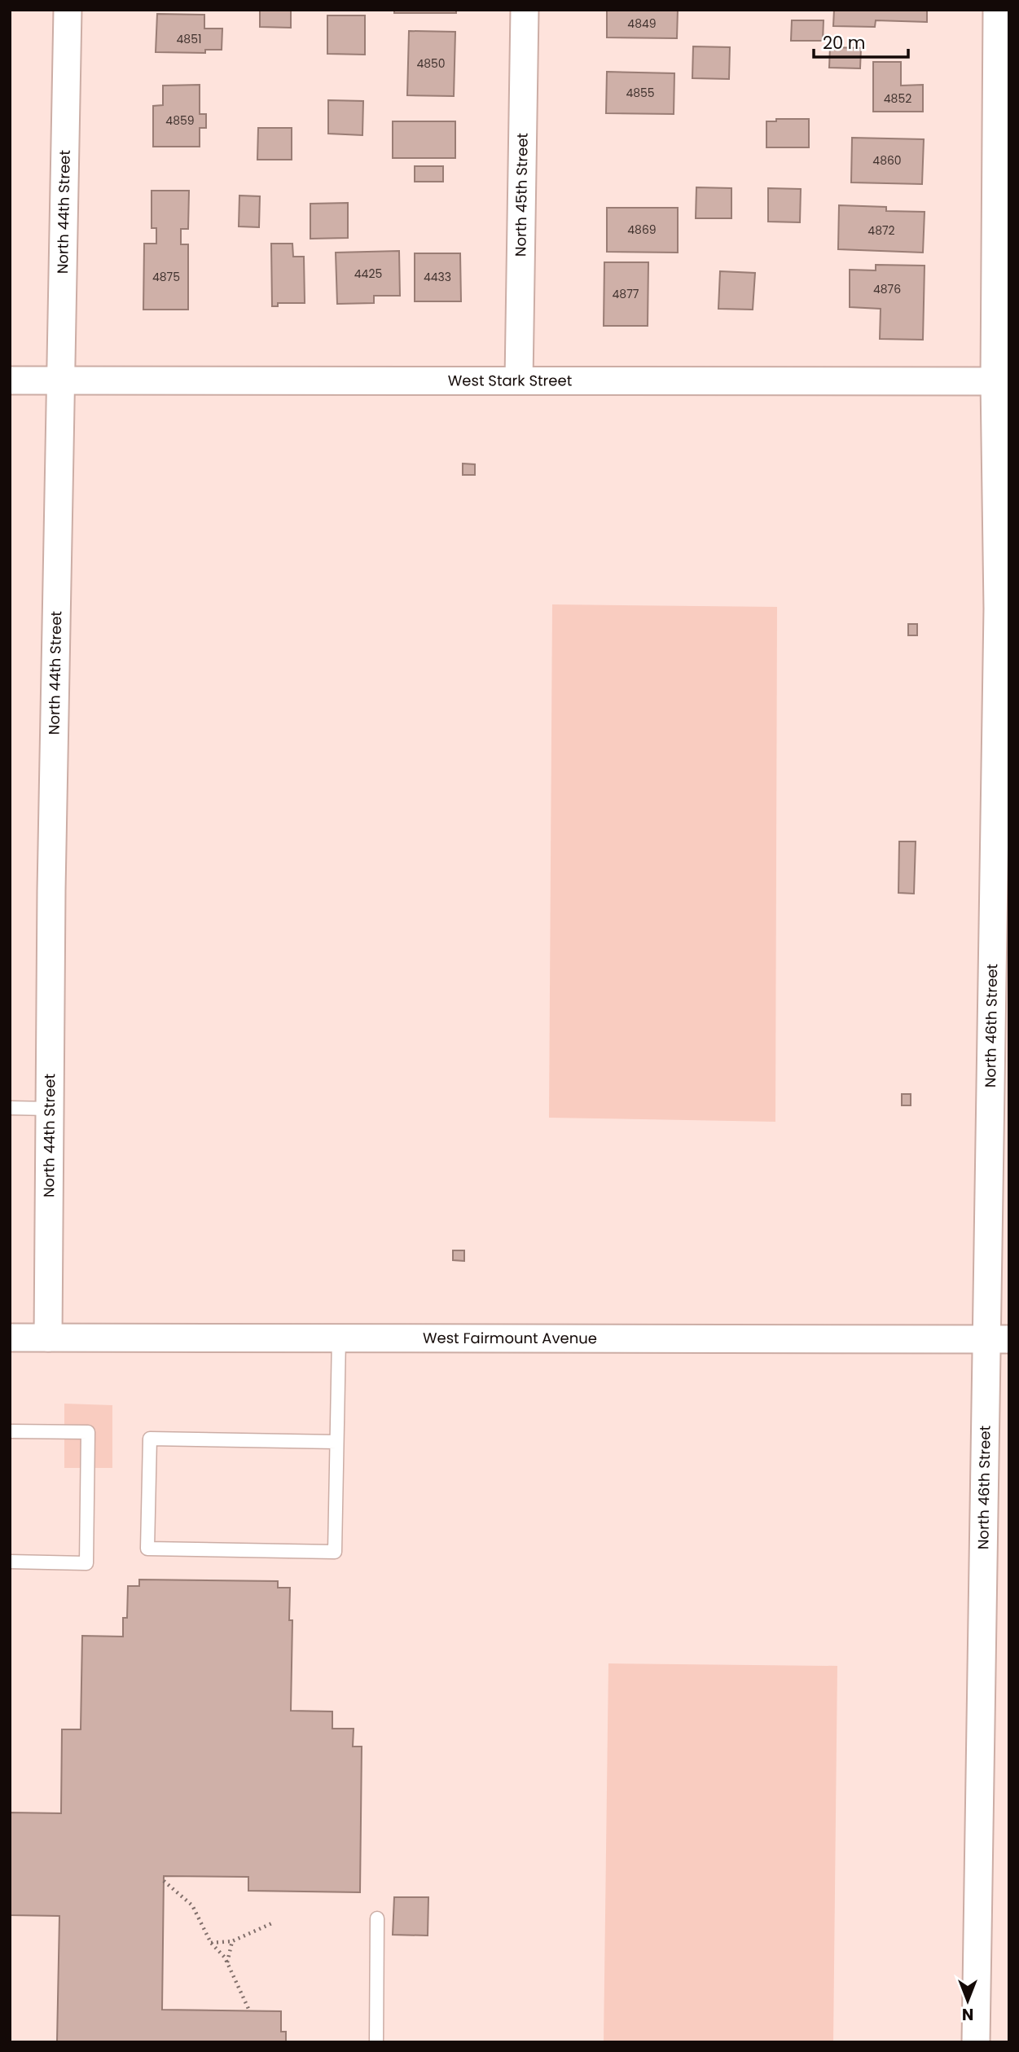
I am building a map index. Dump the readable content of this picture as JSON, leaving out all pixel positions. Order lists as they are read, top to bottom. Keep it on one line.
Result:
{"streets":{"street":["North 45th Street","North 44th Street","West Stark Street","North 46th Street","West Fairmount Avenue"]},"crossings":[["North 45th Street","West Stark Street"],["North 44th Street","West Stark Street"],["North 44th Street","West Fairmount Avenue"],["West Stark Street","North 46th Street"],["North 46th Street","West Fairmount Avenue"]],"house_numbers":["4849","4851","4850","4855","4852","4859","4860","4869","4872","4425","4875","4433","4876","4877"],"scale_bar":"20 m","north":"bottom"}
